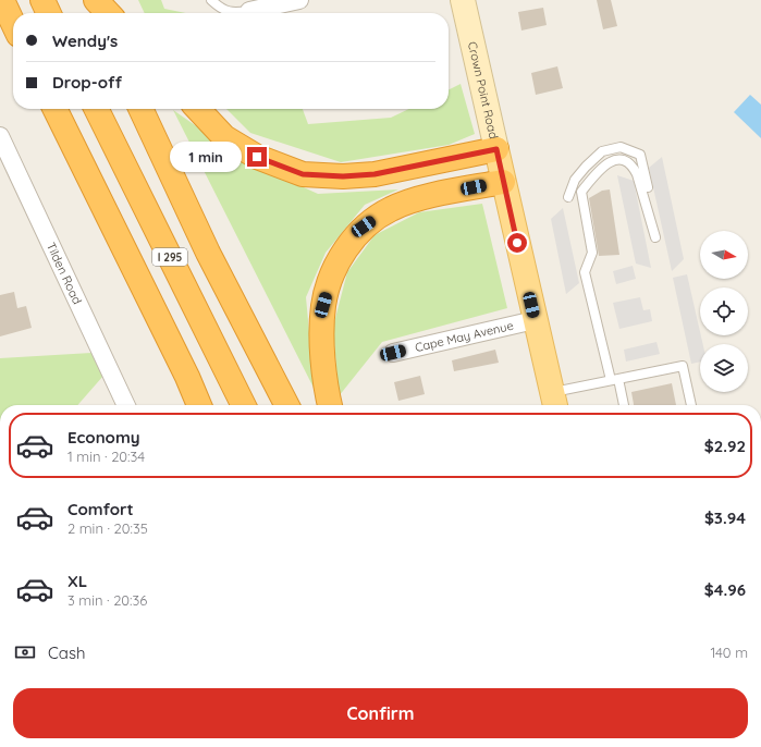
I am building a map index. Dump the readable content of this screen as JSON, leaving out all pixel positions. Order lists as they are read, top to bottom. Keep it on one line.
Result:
{"streets":{"highway":["I 295"],"main road":["Crown Point Road"],"street":["Tilden Road","Cape May Avenue"]},"crossings":[["Crown Point Road","Cape May Avenue"]],"north":"right","page":{"banner":["Wendy's","Drop-off"],"bubble":"1 min","list":[{"name":"Economy","note":"1 min · 20:34","value":"$2.92"},{"name":"Comfort","note":"2 min · 20:35","value":"$3.94"},{"name":"XL","note":"3 min · 20:36","value":"$4.96"}],"pay":["Cash","140 m"],"buttons":"Confirm"}}
